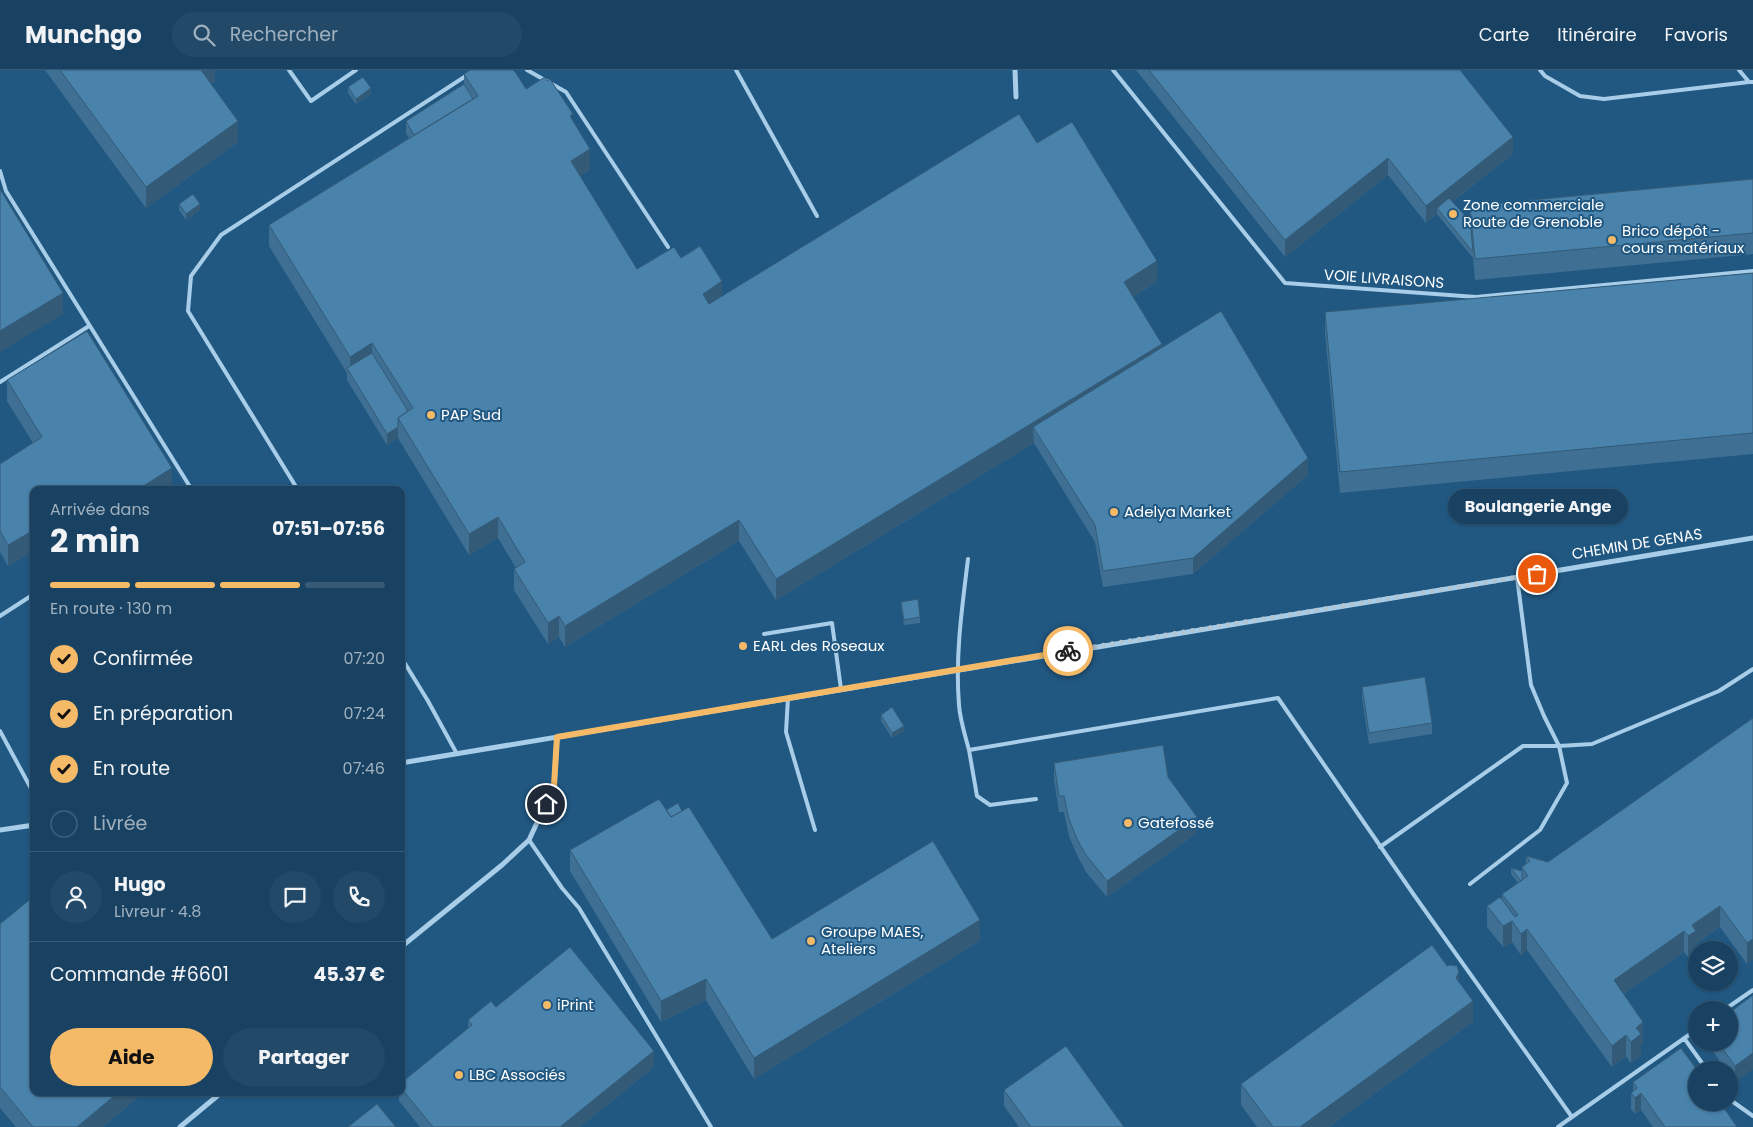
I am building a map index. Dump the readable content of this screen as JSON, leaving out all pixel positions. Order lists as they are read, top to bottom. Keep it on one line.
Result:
{"streets":{"street":["CHEMIN DE GENAS"],"lane":["VOIE LIVRAISONS"]},"places":["Zone commerciale Route de Grenoble","Brico dépôt - cours matériaux","PAP Sud","Adelya Market","Boulangerie Ange","EARL des Roseaux","Gatefossé","Groupe MAES, Ateliers","iPrint","LBC Associés"],"page":{"header":"Munchgo","search":"Rechercher","nav":["Carte","Itinéraire","Favoris"],"heading":["2 min","Arrivée dans","07:51–07:56"],"panel":["Hugo","Livreur · 4.8","Commande #6601","45.37 €"],"bubble":"Boulangerie Ange","bar":"En route · 130 m","list":[["Confirmée","07:20"],["En préparation","07:24"],["En route","07:46"],"Livrée"],"map_buttons":["+","−"],"buttons":["Aide","Partager"]}}
